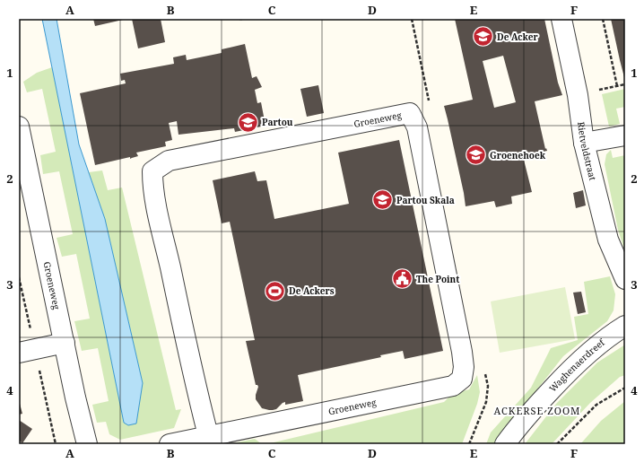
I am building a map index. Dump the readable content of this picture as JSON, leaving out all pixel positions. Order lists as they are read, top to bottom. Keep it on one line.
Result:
{"streets":{"street":["Groeneweg","Rietveldstraat","Waghenaerdreef"]},"districts":["ACKERSE ZOOM"],"places":{"school or university":["De Acker","Partou","Groenehoek","Partou Skala"],"public building":["The Point"],"sports":["De Ackers"]},"grid":{"columns":["A","B","C","D","E","F"],"rows":["1","2","3","4"]}}
